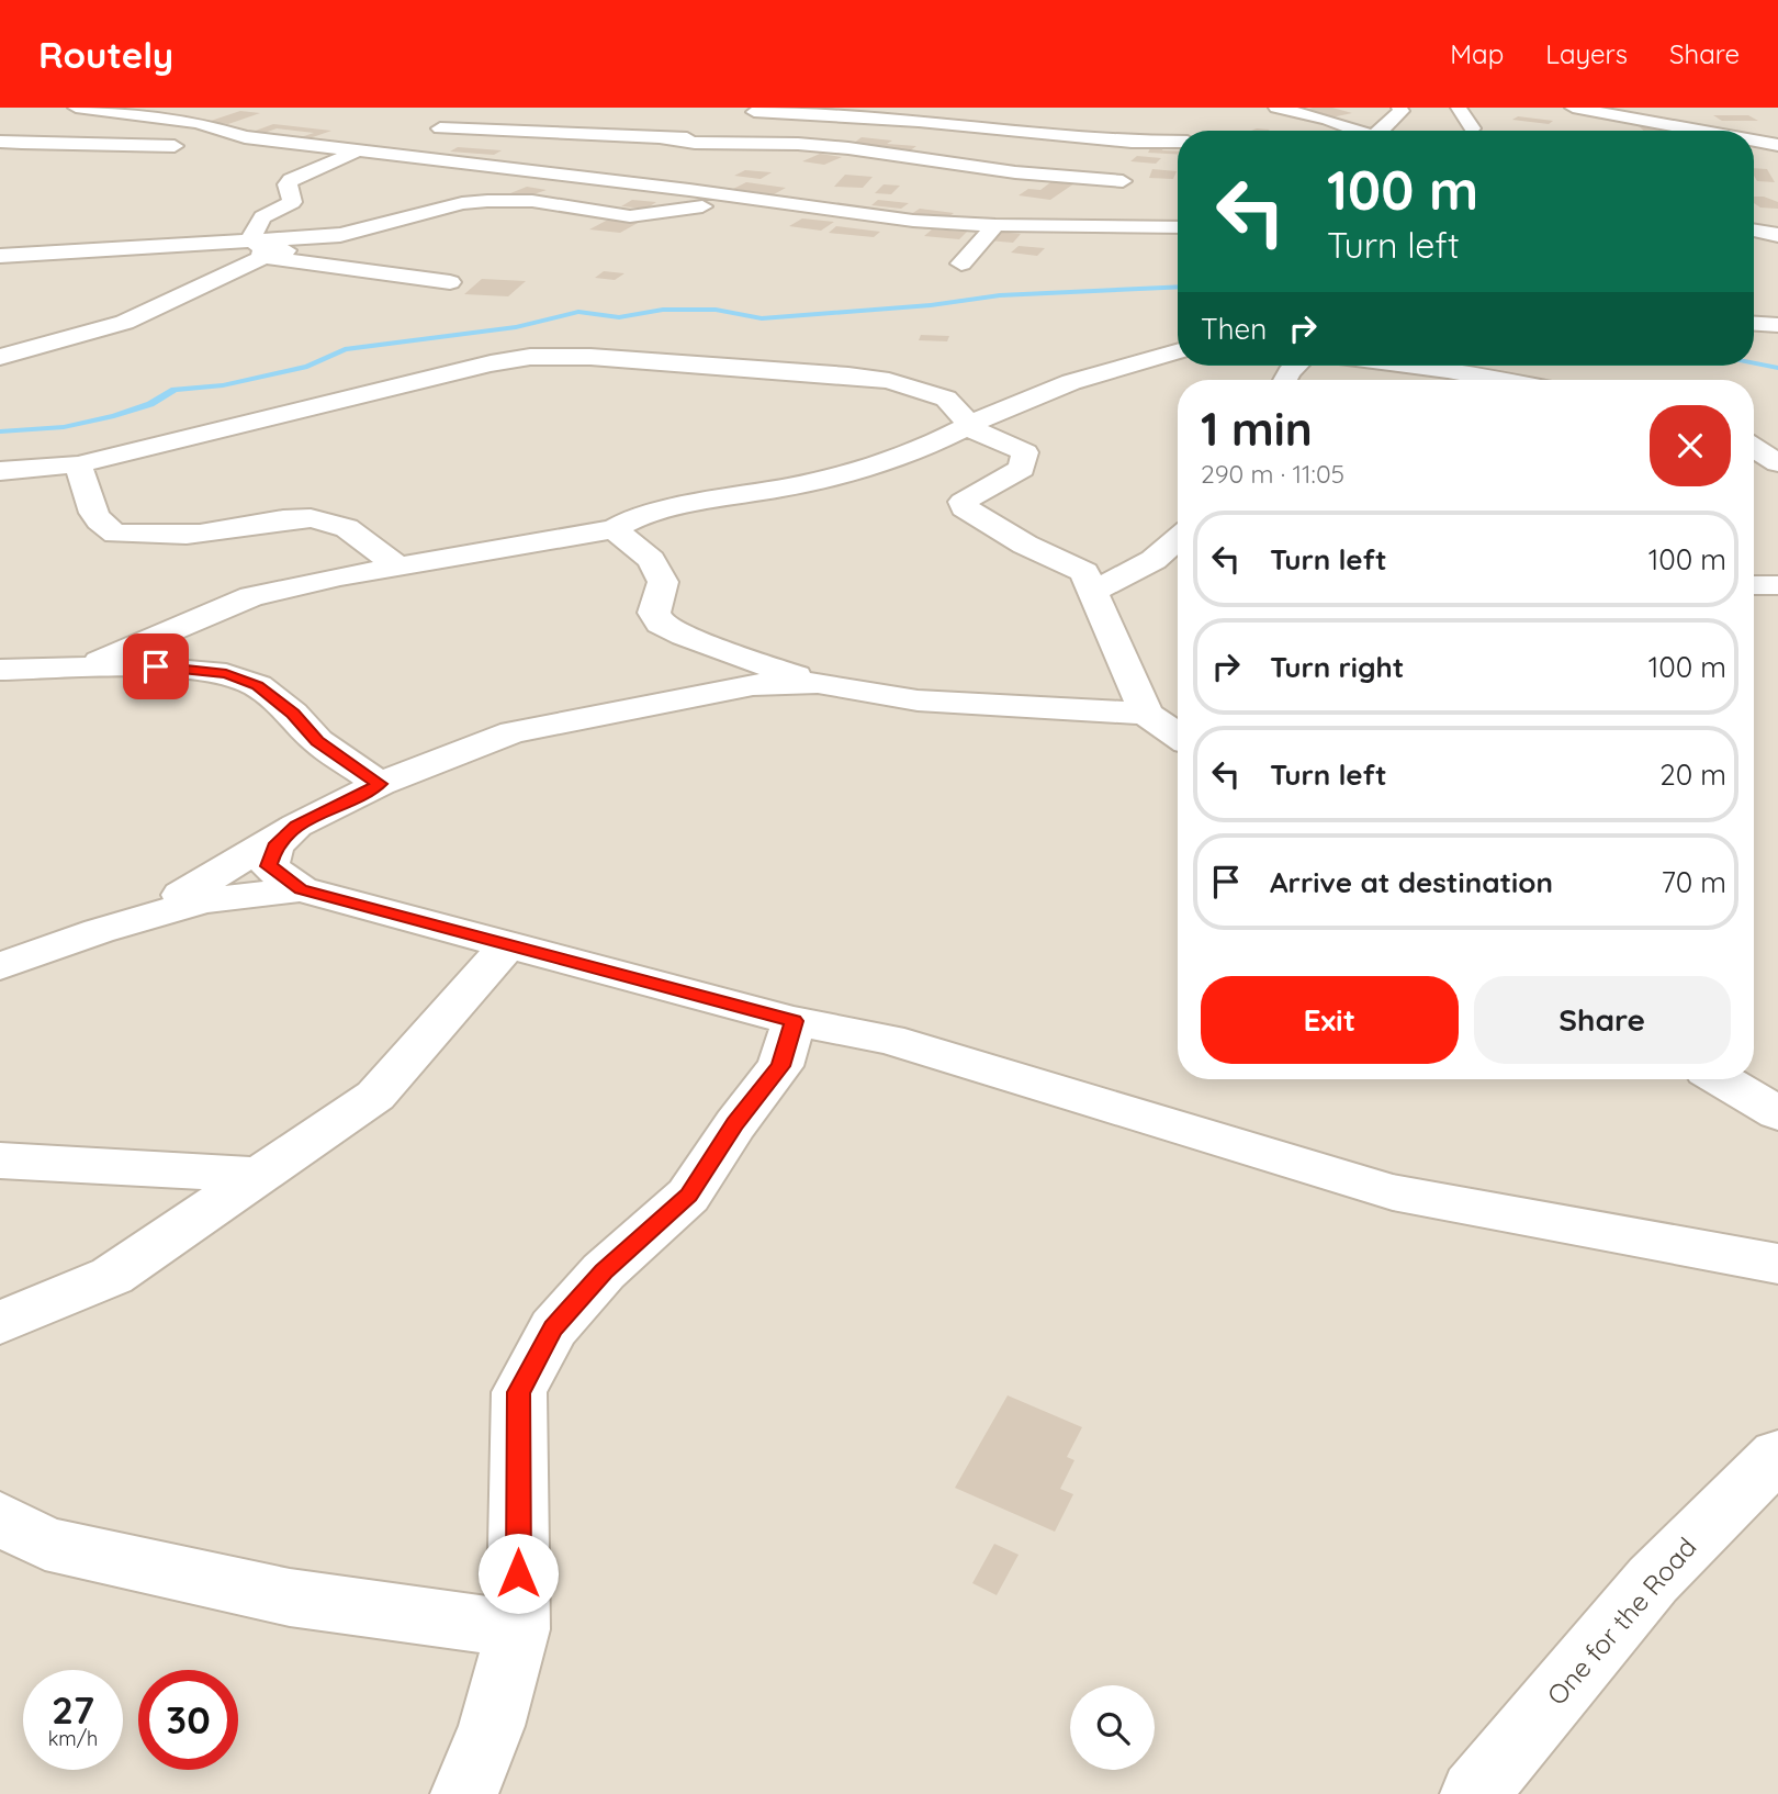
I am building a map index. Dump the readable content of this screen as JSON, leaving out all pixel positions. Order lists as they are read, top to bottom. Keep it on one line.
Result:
{"streets":{"street":["One for the Road"]},"page":{"header":"Routely","nav":["Map","Layers","Share"],"turn":["100 m","Turn left"],"then":"Then","heading":["1 min","290 m · 11:05"],"list":[{"name":"Turn left","value":"100 m"},{"name":"Turn right","value":"100 m"},{"name":"Turn left","value":"20 m"},{"name":"Arrive at destination","value":"70 m"}],"buttons":["Exit","Share"],"speed":"27 km/h","limit":"30"}}
